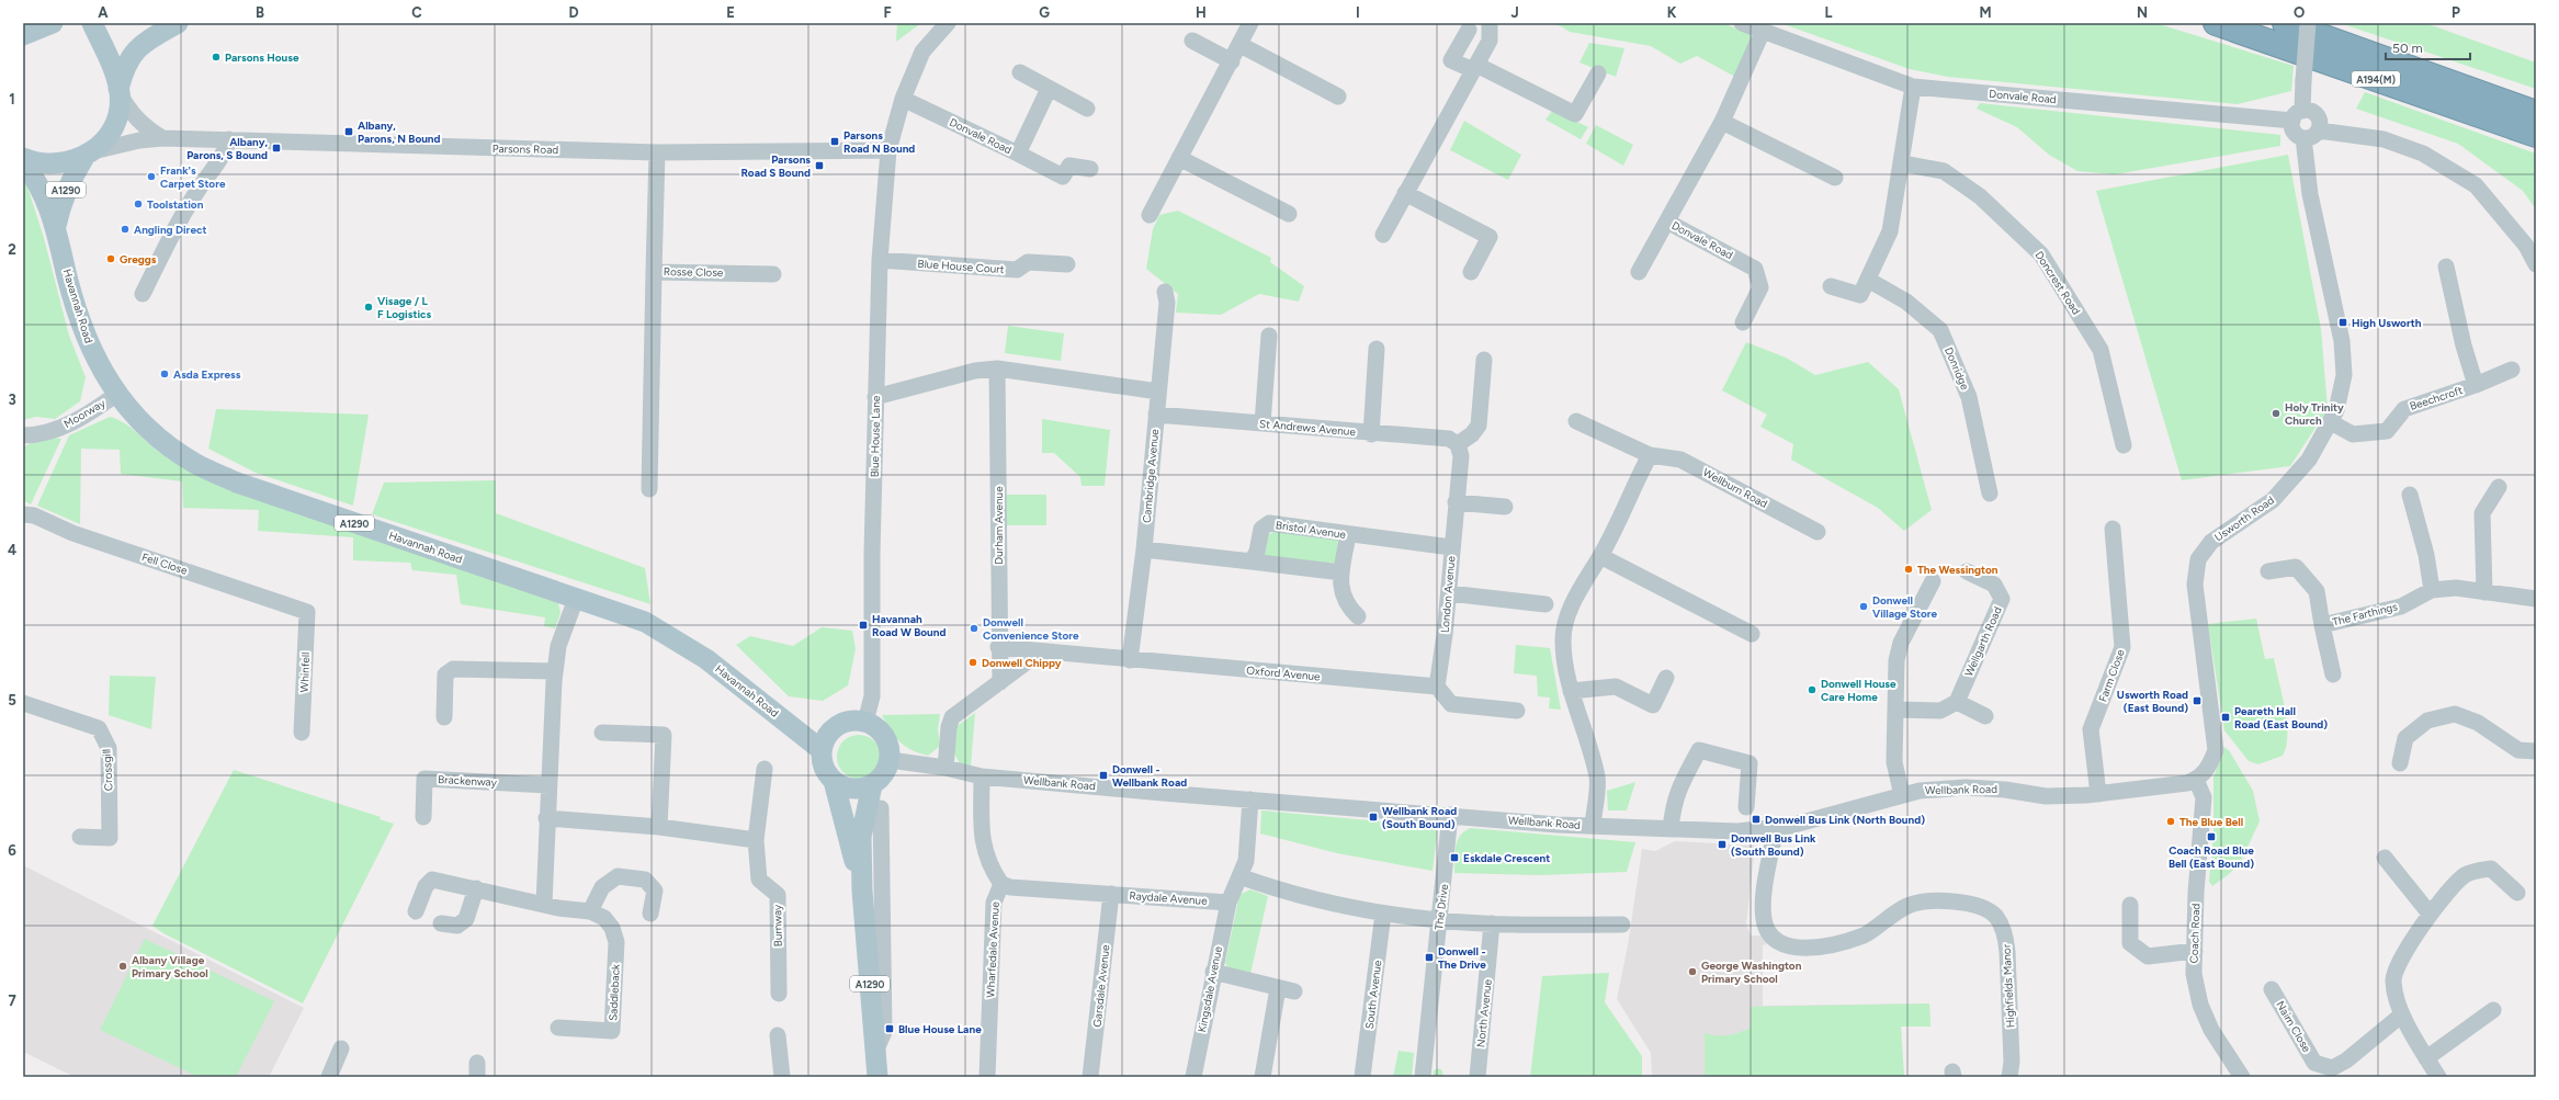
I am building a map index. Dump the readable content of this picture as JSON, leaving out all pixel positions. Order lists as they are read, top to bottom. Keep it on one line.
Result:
{"streets":{"highway":["A194(M)"],"main road":["A1290","Havannah Road"],"street":["Donvale Road","Parsons Road","Blue House Court","Rosse Close","Doncrest Road","Donridge","Beechcroft","Moorway","St Andrews Avenue","Blue House Lane","Cambridge Avenue","Wellburn Road","Usworth Road","Durham Avenue","Bristol Avenue","Fell Close","London Avenue","The Farthings","Wellgarth Road","Whinfell","Oxford Avenue","Farm Close","Crossgill","Brackenway","Wellbank Road","Raydale Avenue","The Drive","Burnway","Coach Road","Wharfedale Avenue","Garsdale Avenue","Highfields Manor","Kingsdale Avenue","Saddleback","South Avenue","North Avenue","Nairn Close"]},"crossings":[["Donvale Road","Usworth Road"],["Parsons Road","Rosse Close"],["Parsons Road","Havannah Road"],["Parsons Road","Blue House Lane"],["A1290","Havannah Road"],["A1290","Blue House Lane"],["A1290","Wellbank Road"],["Blue House Court","Blue House Lane"],["Havannah Road","Moorway"],["Havannah Road","Blue House Lane"],["Havannah Road","Wellbank Road"],["Beechcroft","Usworth Road"],["St Andrews Avenue","Cambridge Avenue"],["St Andrews Avenue","London Avenue"],["Blue House Lane","Wellbank Road"],["Cambridge Avenue","Oxford Avenue"],["Usworth Road","Wellbank Road"],["Usworth Road","Coach Road"],["Durham Avenue","Oxford Avenue"],["Bristol Avenue","London Avenue"],["Fell Close","Whinfell"],["London Avenue","Oxford Avenue"],["Farm Close","Wellbank Road"],["Wellbank Road","The Drive"],["Wellbank Road","Coach Road"],["Wellbank Road","Highfields Manor"],["Raydale Avenue","Wharfedale Avenue"],["Raydale Avenue","Garsdale Avenue"],["Raydale Avenue","Kingsdale Avenue"]],"places":{"other":["Parsons House","Frank's Carpet Store","Toolstation","Angling Direct","Greggs","Visage / L F Logistics","Asda Express","Holy Trinity Church","The Wessington","Donwell Village Store","Donwell Convenience Store","Donwell Chippy","Donwell House Care Home","The Blue Bell","Albany Village Primary School","George Washington Primary School"],"transit":["Albany, Parons, N Bound","Parsons Road N Bound","Albany, Parons, S Bound","Parsons Road S Bound","High Usworth","Havannah Road W Bound","Usworth Road (East Bound)","Peareth Hall Road (East Bound)","Donwell - Wellbank Road","Wellbank Road (South Bound)","Donwell Bus Link (North Bound)","Coach Road Blue Bell (East Bound)","Donwell Bus Link (South Bound)","Eskdale Crescent","Donwell - The Drive","Blue House Lane"]},"scale_bar":"50 m","grid":{"columns":["A","B","C","D","E","F","G","H","I","J","K","L","M","N","O","P"],"rows":["1","2","3","4","5","6","7"]}}
